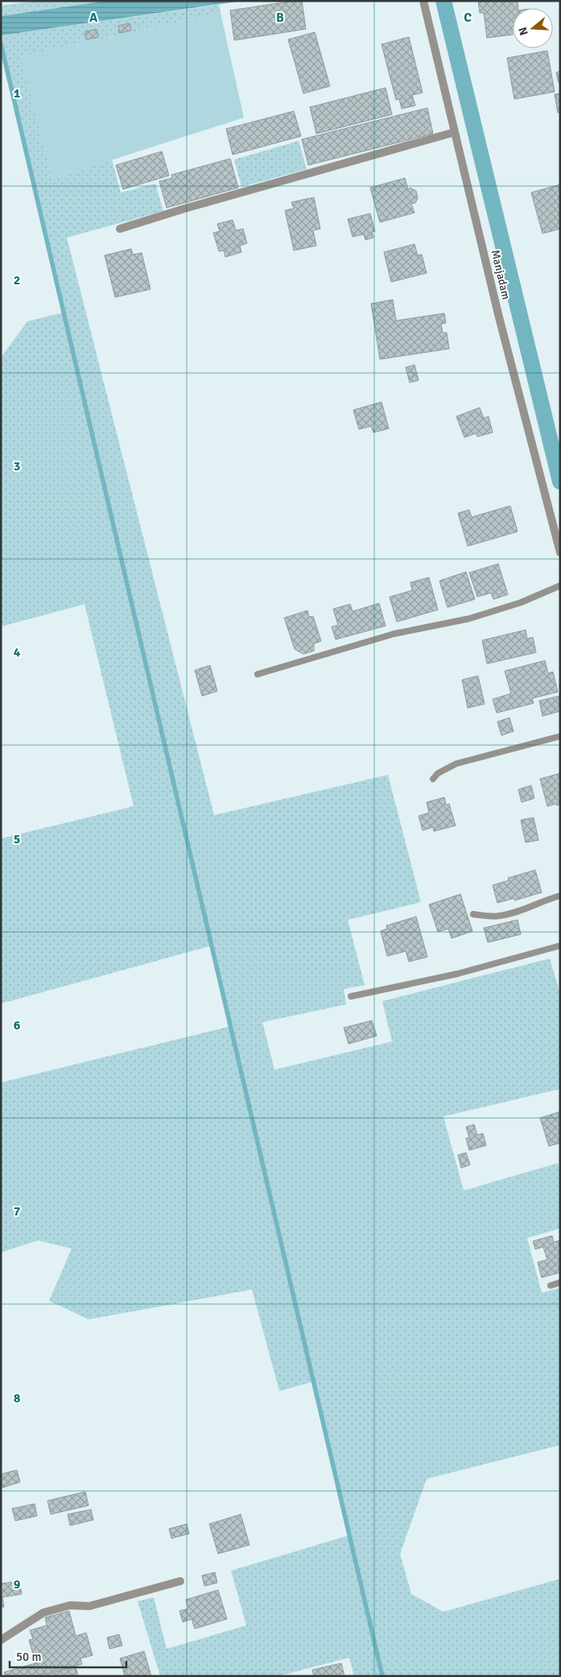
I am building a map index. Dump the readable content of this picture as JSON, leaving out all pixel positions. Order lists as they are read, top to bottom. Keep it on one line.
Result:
{"streets":{"street":["Manjadam"]},"scale_bar":"50 m","north":"left","grid":{"columns":["A","B","C"],"rows":["1","2","3","4","5","6","7","8","9"]}}
